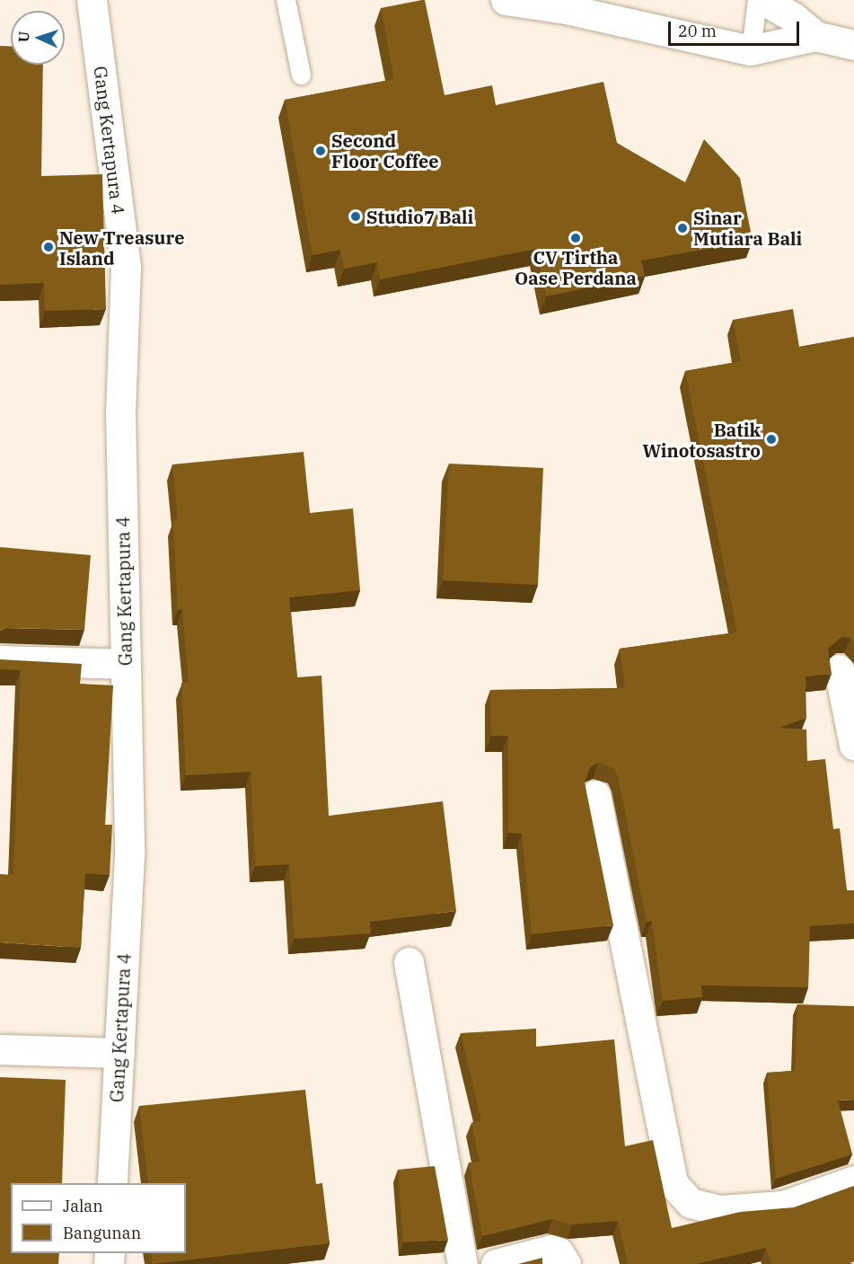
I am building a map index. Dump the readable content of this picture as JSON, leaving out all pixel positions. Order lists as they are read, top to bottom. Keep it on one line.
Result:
{"streets":{"main road":["Gang Kertapura 4"]},"places":["Second Floor Coffee","Studio7 Bali","Sinar Mutiara Bali","CV Tirtha Oase Perdana","New Treasure Island","Batik Winotosastro"],"legend":["Jalan","Bangunan"],"scale_bar":"20 m","north":"left"}
